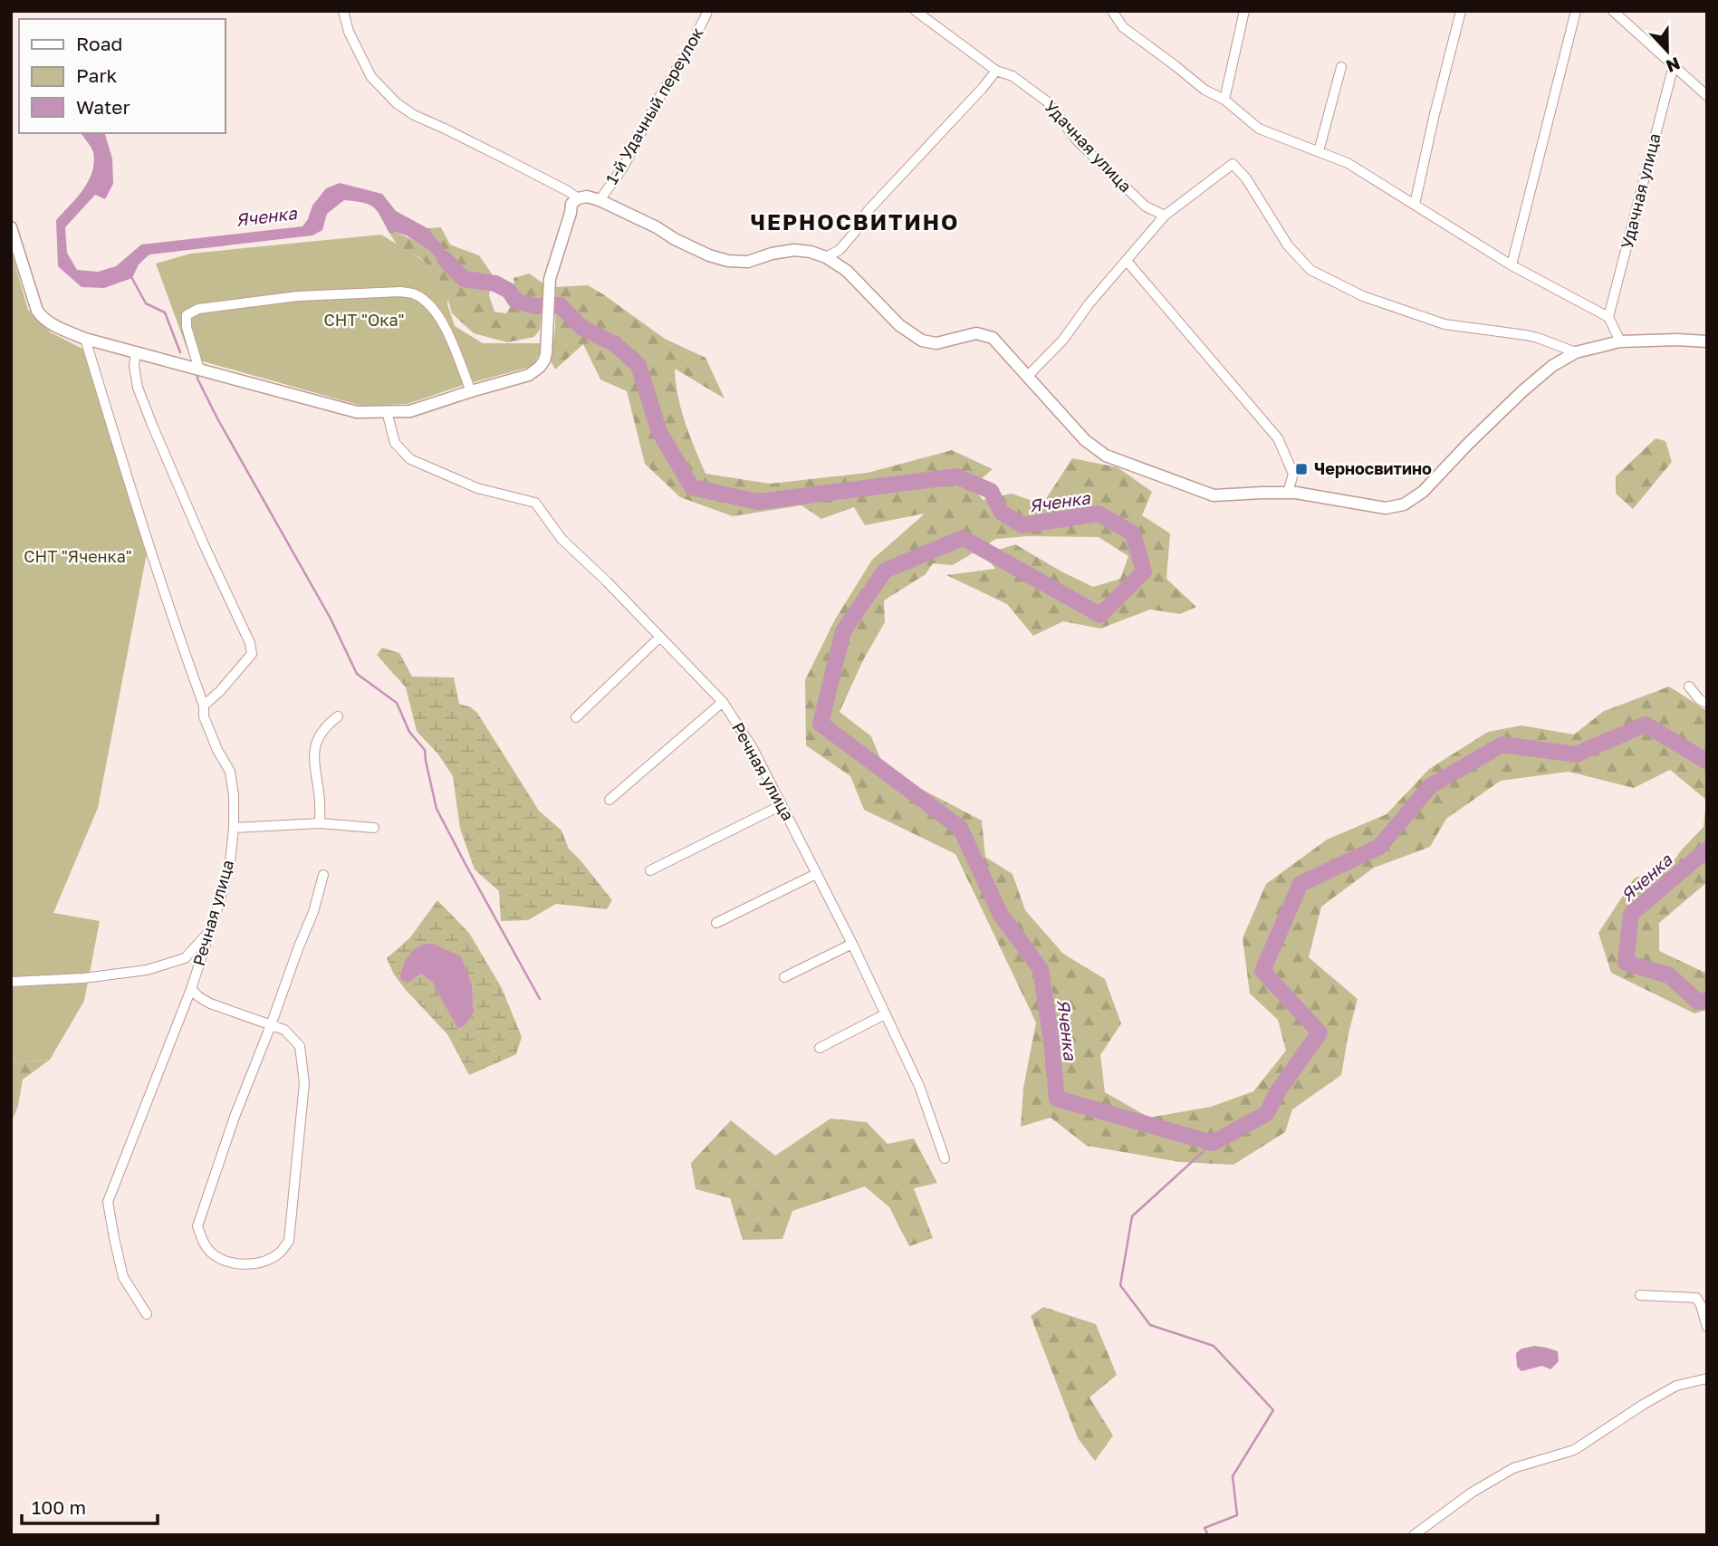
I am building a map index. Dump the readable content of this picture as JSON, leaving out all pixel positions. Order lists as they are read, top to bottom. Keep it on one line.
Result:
{"streets":{"street":["1-й Удачный переулок","Удачная улица","Речная улица"]},"districts":["ЧЕРНОСВИТИНО"],"water":["Яченка"],"parks":["СНТ \"Ока\"","СНТ \"Яченка\""],"places":{"transit":["Черносвитино"]},"legend":["Road","Park","Water"],"scale_bar":"100 m","north":"bottom"}
